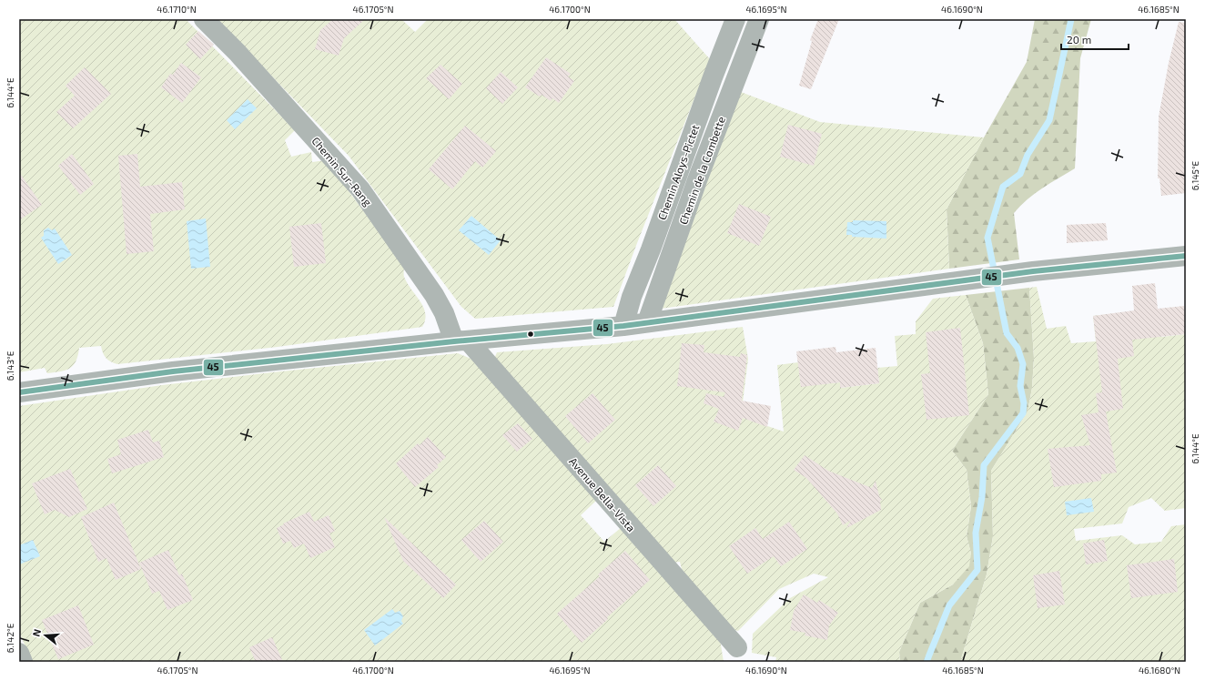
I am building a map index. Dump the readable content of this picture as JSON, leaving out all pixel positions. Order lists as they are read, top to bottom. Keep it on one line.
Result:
{"streets":{"street":["Chemin de la Combette","Chemin Sur-Rang","Chemin Aloys-Pictet","Avenue Bella-Vista"]},"crossings":[["Chemin Sur-Rang","Avenue Bella-Vista"]],"lines":["transit line 45"],"scale_bar":"20 m","north":"left","coordinates":["46.1710°N","46.1705°N","46.1700°N","46.1695°N","46.1690°N","46.1685°N","6.144°E","6.145°E","6.143°E","6.142°E","46.1680°N"]}
